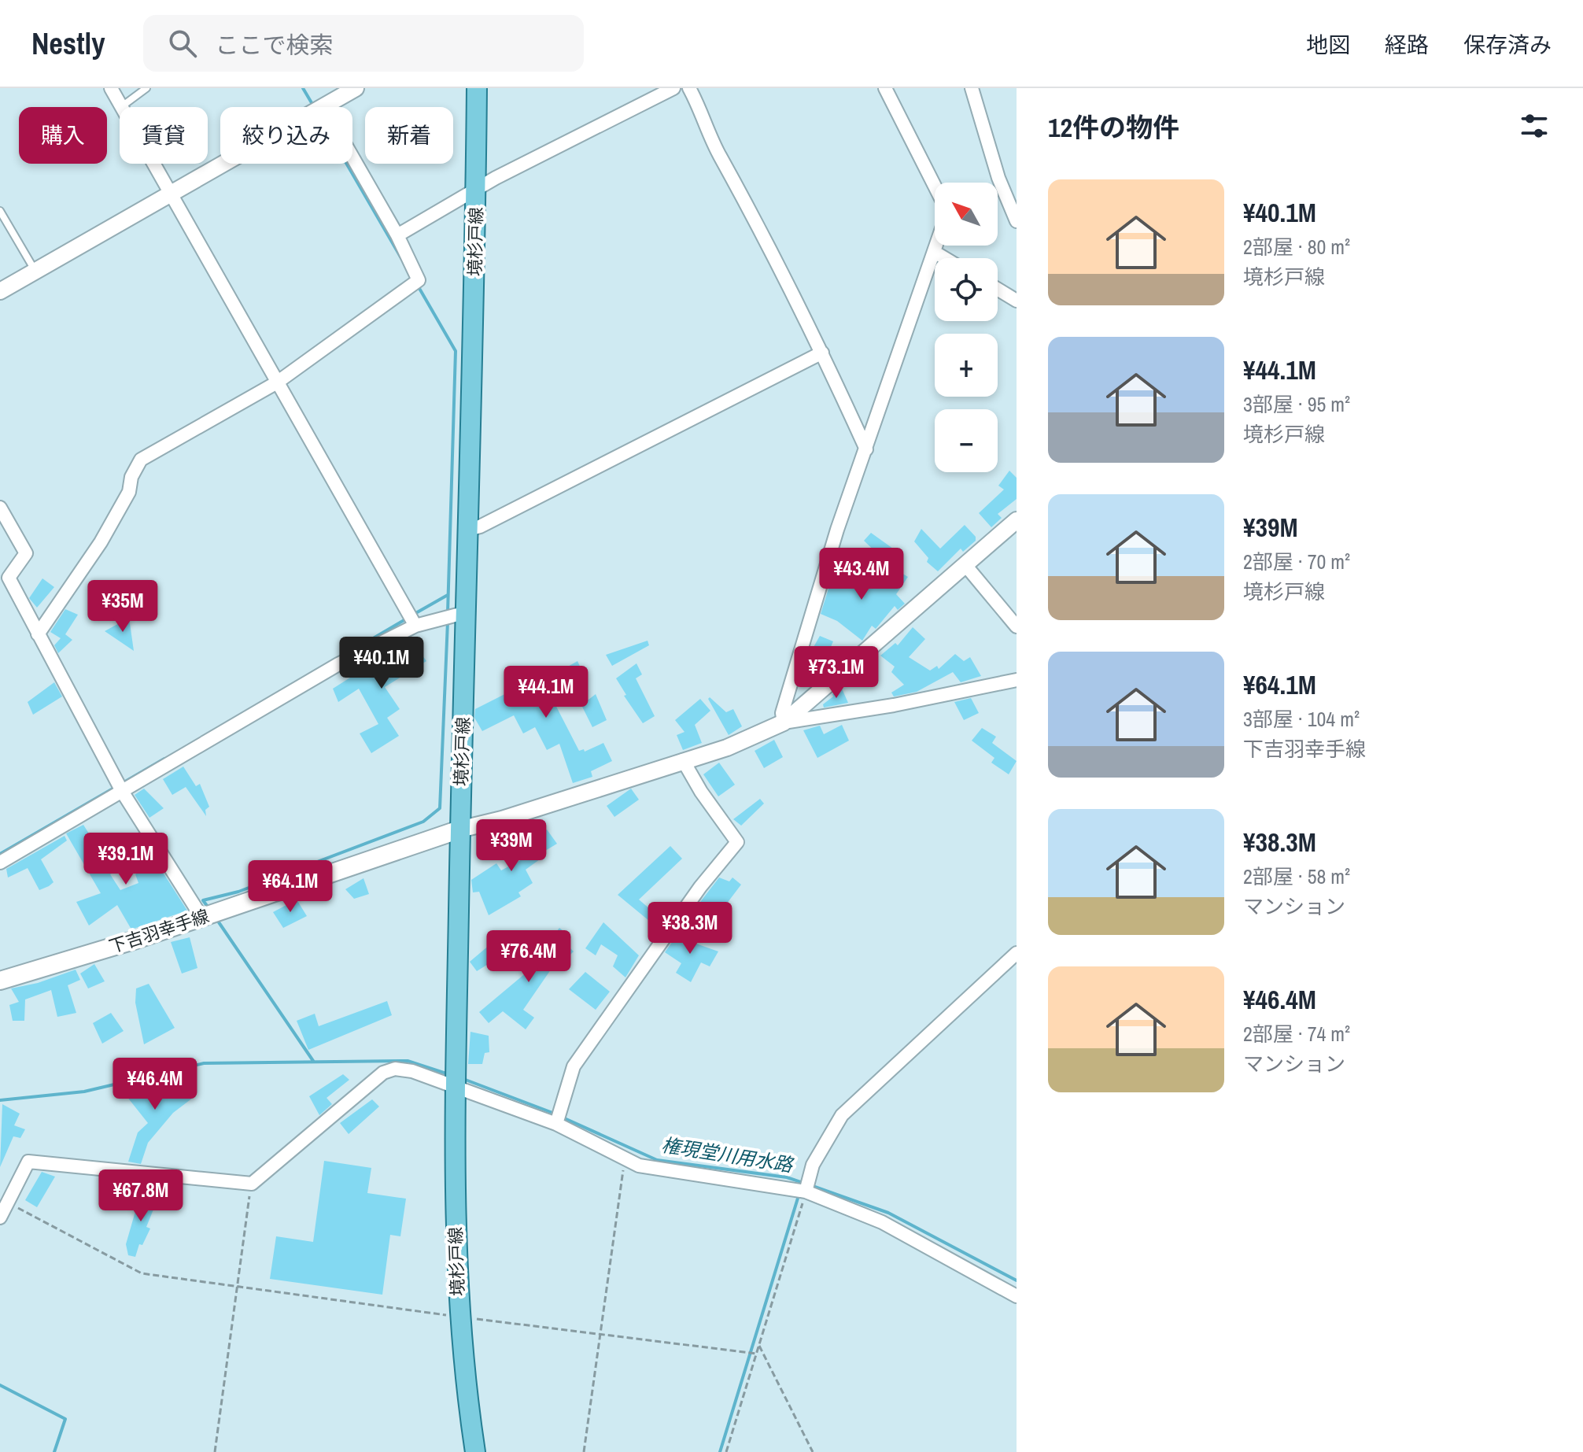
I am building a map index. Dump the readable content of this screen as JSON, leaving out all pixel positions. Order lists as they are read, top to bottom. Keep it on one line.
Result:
{"streets":{"main road":["境杉戸線","下吉羽幸手線"]},"crossings":[["境杉戸線","下吉羽幸手線"]],"water":["権現堂川用水路"],"north":"top left","page":{"header":"Nestly","search":"ここで検索","nav":["地図","経路","保存済み"],"heading":"12件の物件","chip":["購入","賃貸","絞り込み","新着"],"list":[{"name":"¥40.1M","note":"2部屋 · 80 m² · 境杉戸線"},{"name":"¥44.1M","note":"3部屋 · 95 m² · 境杉戸線"},{"name":"¥39M","note":"2部屋 · 70 m² · 境杉戸線"},{"name":"¥64.1M","note":"3部屋 · 104 m² · 下吉羽幸手線"},{"name":"¥38.3M","note":"2部屋 · 58 m² · マンション"},{"name":"¥46.4M","note":"2部屋 · 74 m² · マンション"}],"map_buttons":["+","−"],"price":["¥43.4M","¥35M","¥40.1M","¥73.1M","¥44.1M","¥39M","¥39.1M","¥64.1M","¥38.3M","¥76.4M","¥46.4M","¥67.8M"]}}
